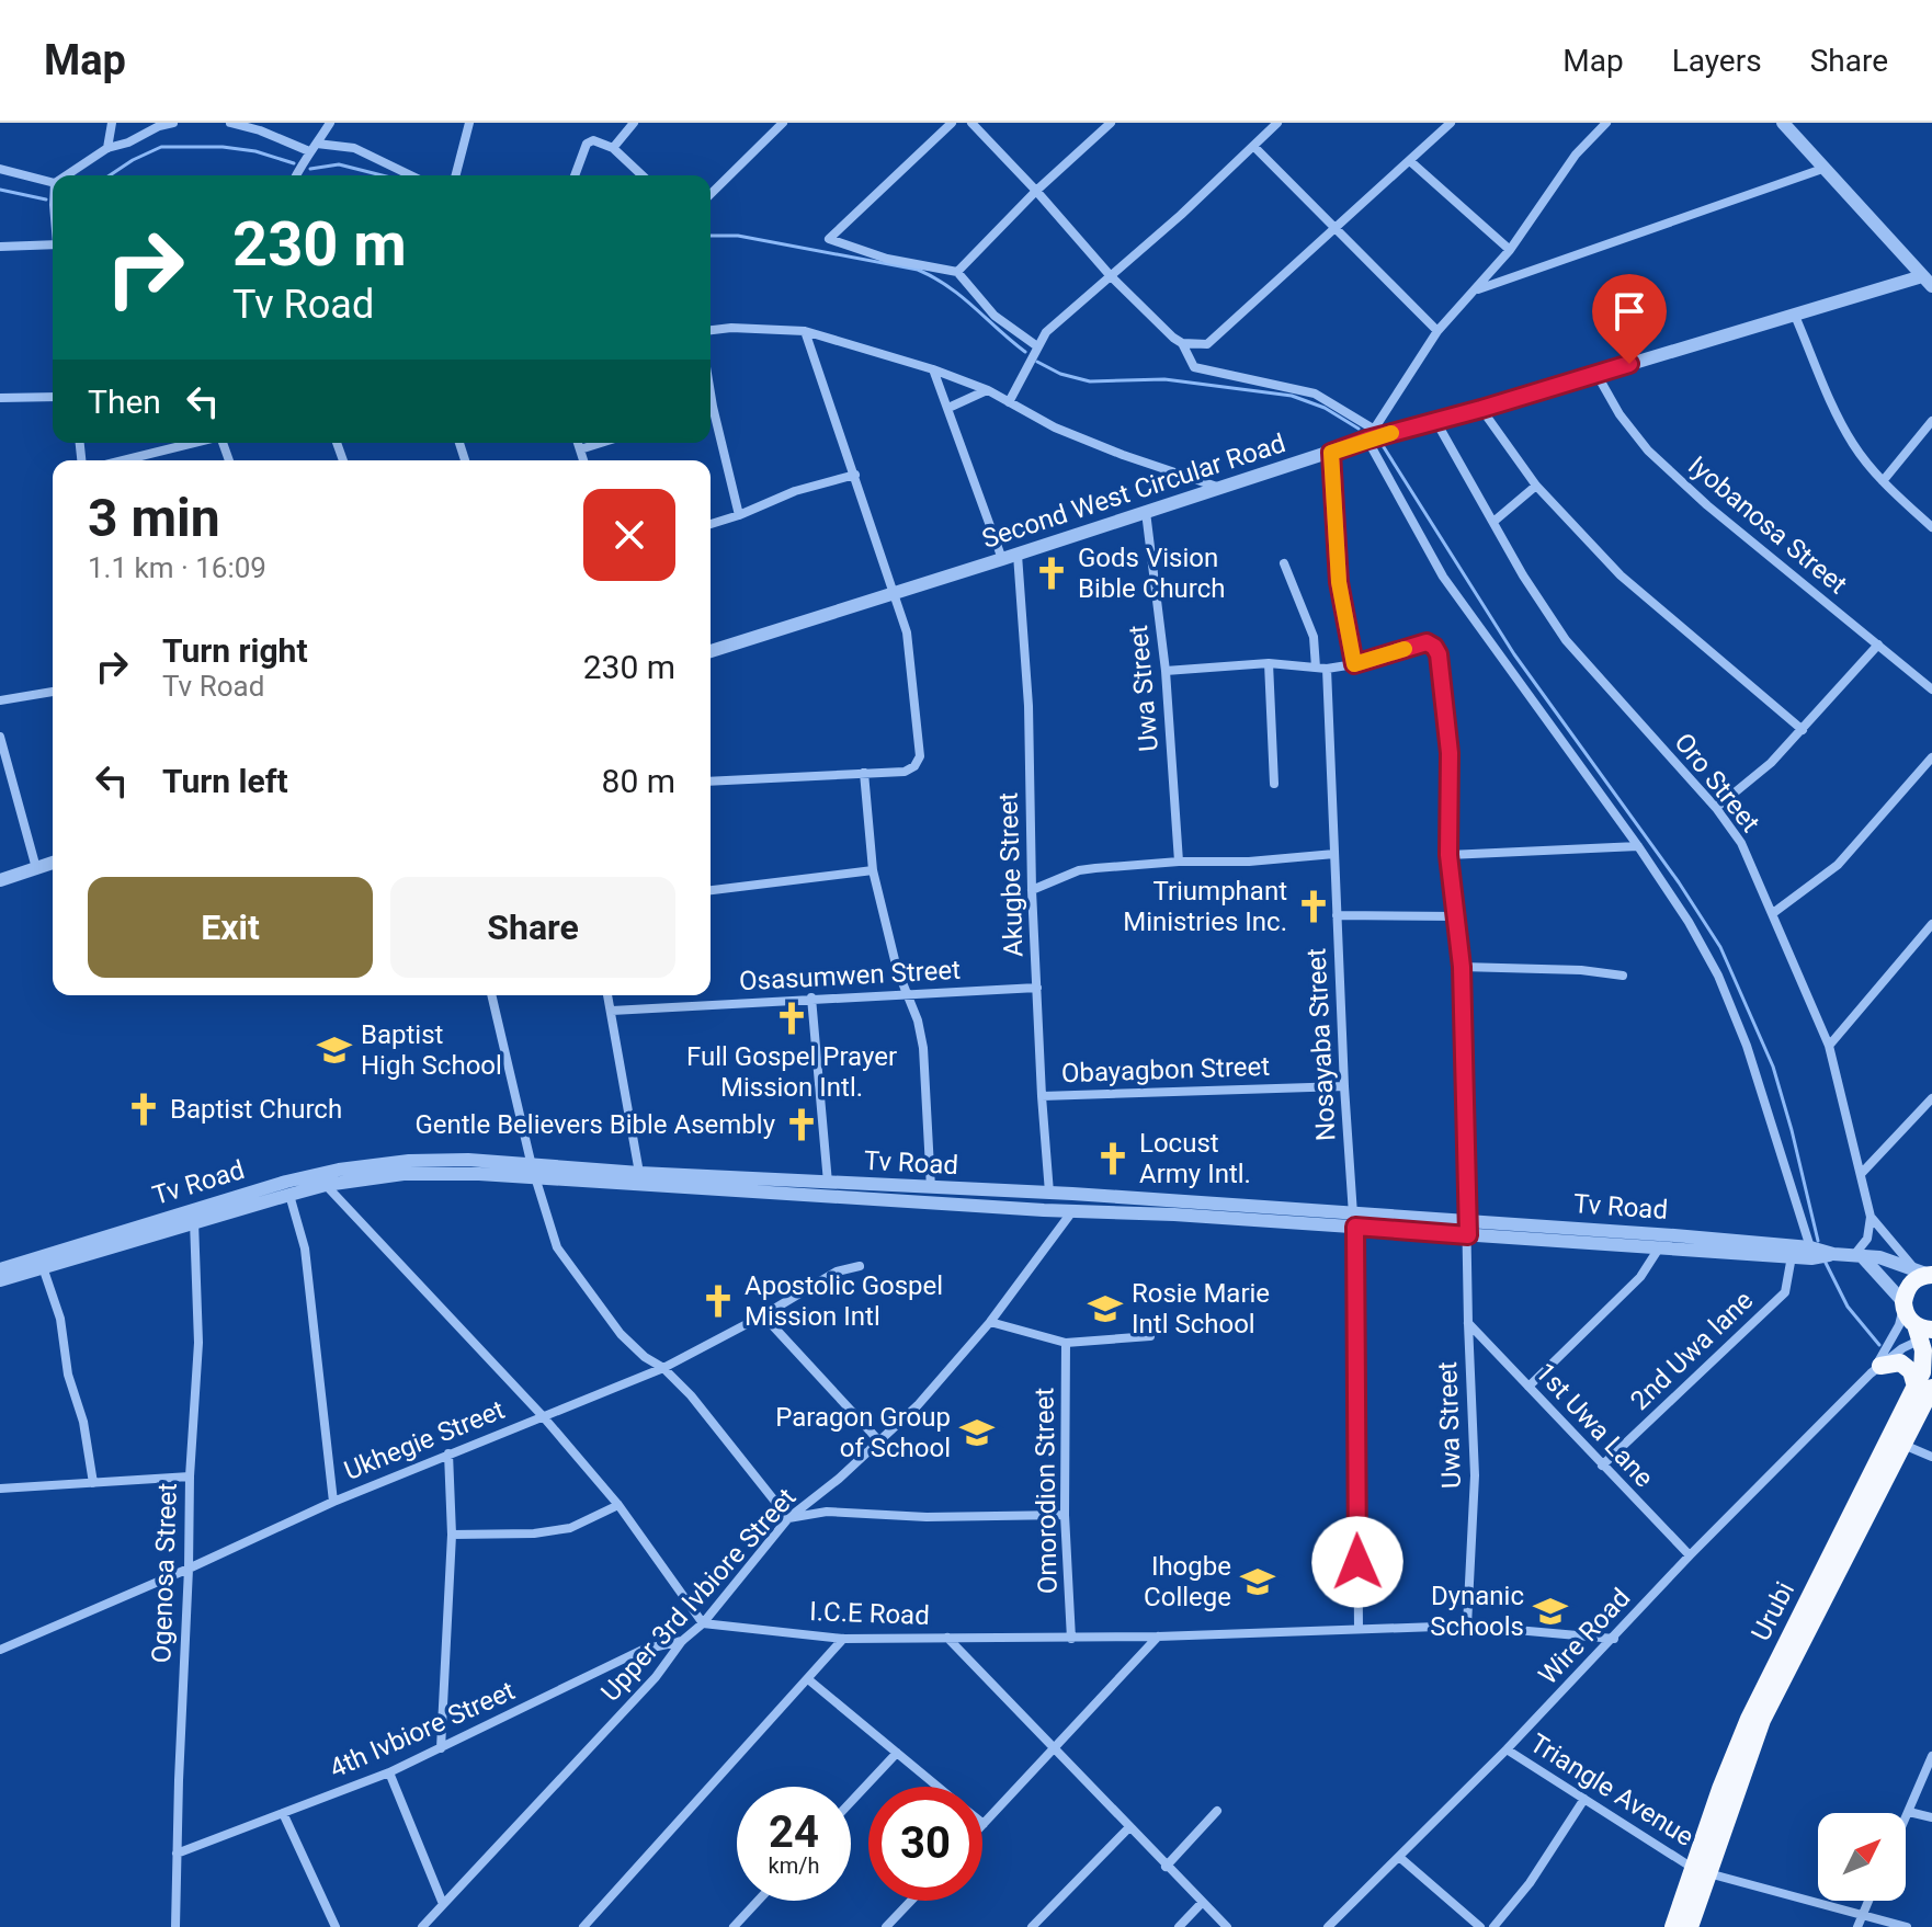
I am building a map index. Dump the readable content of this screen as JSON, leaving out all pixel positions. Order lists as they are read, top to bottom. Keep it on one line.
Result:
{"streets":{"highway":["Urubi"],"street":["Second West Circular Road","Iyobanosa Street","Uwa Street","Oro Street","Akugbe Street","Osasumwen Street","Nosayaba Street","Obayagbon Street","Tv Road","2nd Uwa lane","1st Uwa Lane","Ukhegie Street","Omorodion Street","Ogenosa Street","Upper 3rd Ivbiore Street","I.C.E Road","Wire Road","4th Ivbiore Street","Triangle Avenue"]},"crossings":[["Second West Circular Road","Iyobanosa Street"],["Second West Circular Road","Uwa Street"],["Second West Circular Road","Oro Street"],["Second West Circular Road","Akugbe Street"],["Uwa Street","Tv Road"],["Uwa Street","1st Uwa Lane"],["Uwa Street","I.C.E Road"],["Oro Street","Tv Road"],["Akugbe Street","Osasumwen Street"],["Akugbe Street","Obayagbon Street"],["Akugbe Street","Tv Road"],["Nosayaba Street","Obayagbon Street"],["Nosayaba Street","Tv Road"],["Nosayaba Street","I.C.E Road"],["Tv Road","2nd Uwa lane"],["Tv Road","Ogenosa Street"],["Tv Road","Upper 3rd Ivbiore Street"],["2nd Uwa lane","1st Uwa Lane"],["1st Uwa Lane","Wire Road"],["Ukhegie Street","Ogenosa Street"],["Omorodion Street","I.C.E Road"],["Ogenosa Street","4th Ivbiore Street"],["Upper 3rd Ivbiore Street","I.C.E Road"],["Upper 3rd Ivbiore Street","4th Ivbiore Street"],["Urubi","Wire Road"],["Urubi","Triangle Avenue"],["I.C.E Road","Wire Road"],["Wire Road","Triangle Avenue"]],"places":{"church":["Gods Vision Bible Church","Triumphant Ministries Inc.","Full Gospel Prayer Mission Intl.","Baptist Church","Gentle Believers Bible Asembly","Locust Army Intl.","Apostolic Gospel Mission Intl"],"school or university":["Baptist High School","Rosie Marie Intl School","Paragon Group of School","Ihogbe College","Dynanic Schools"]},"north":"top right","page":{"header":"Map","nav":["Map","Layers","Share"],"turn":["230 m","Tv Road"],"then":"Then","heading":["3 min","1.1 km · 16:09"],"list":[{"name":"Turn right","note":"Tv Road","value":"230 m"},{"name":"Turn left","value":"80 m"}],"buttons":["Exit","Share"],"speed":"24 km/h","limit":"30"}}
